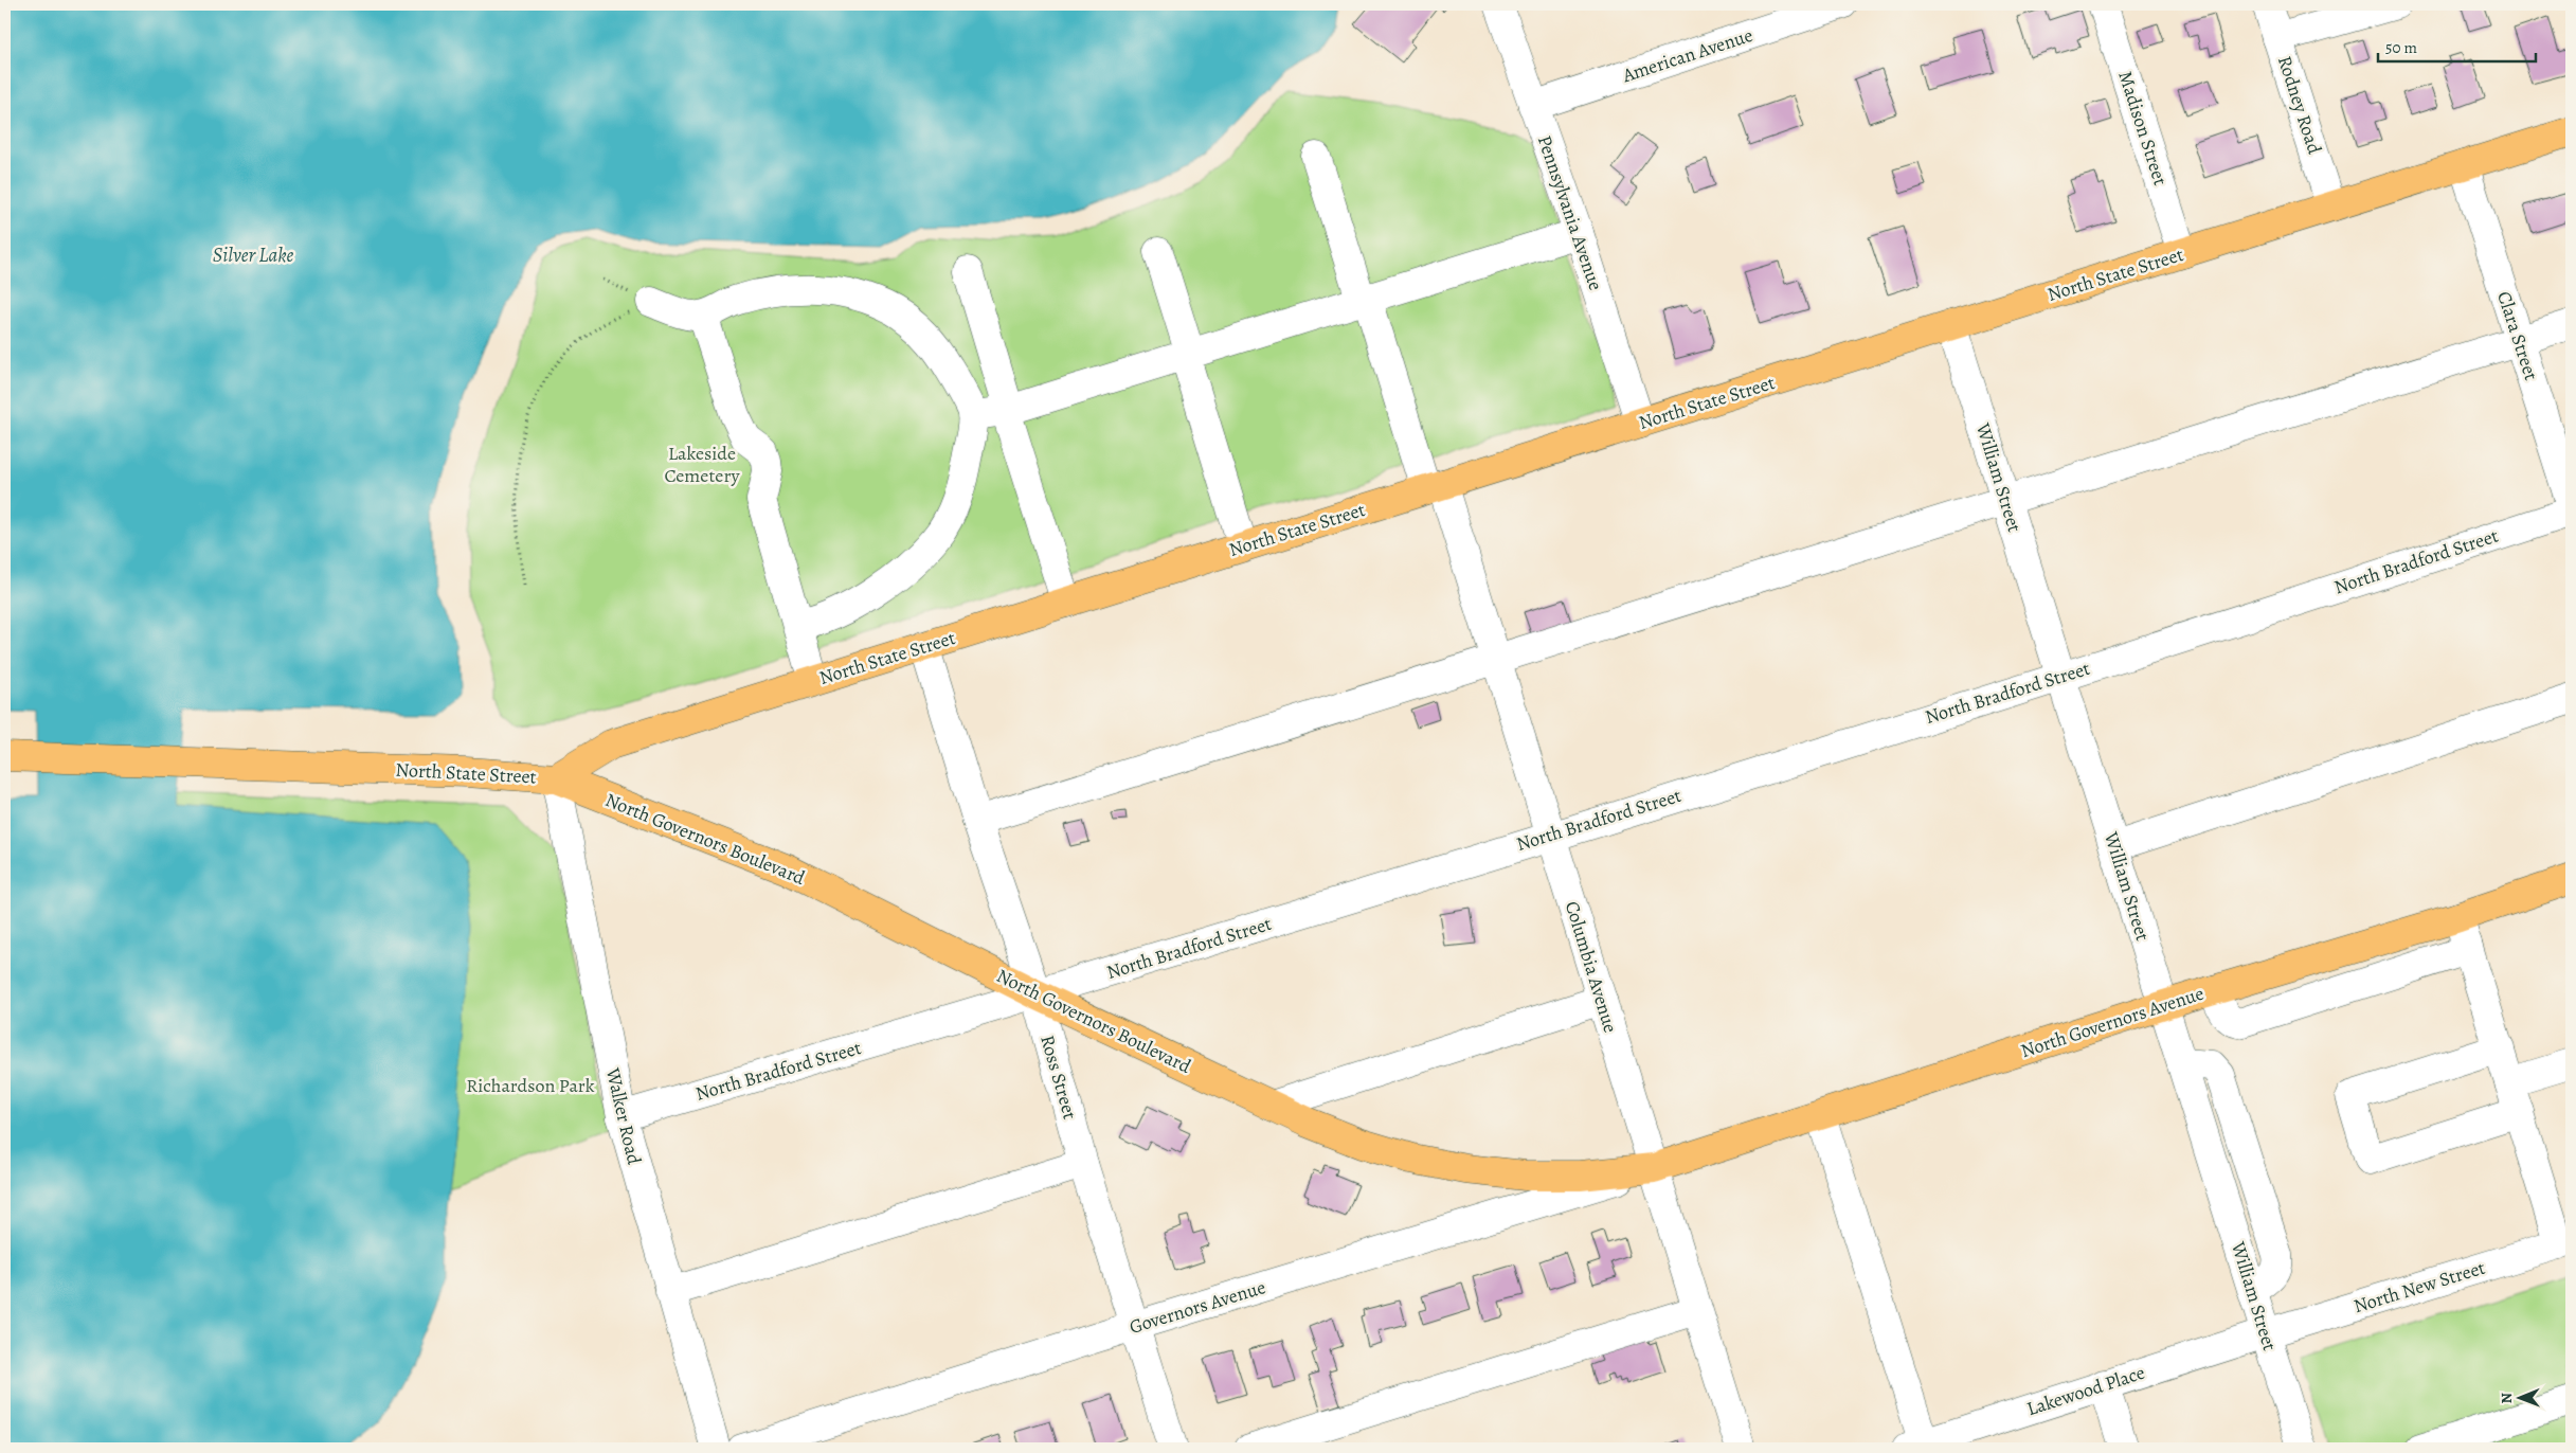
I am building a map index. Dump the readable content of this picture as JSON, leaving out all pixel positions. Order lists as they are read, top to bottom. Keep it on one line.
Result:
{"streets":{"main road":["North State Street","North Governors Boulevard","North Governors Avenue"],"street":["American Avenue","Rodney Road","Madison Street","Pennsylvania Avenue","Clara Street","William Street","North Bradford Street","Columbia Avenue","Ross Street","Walker Road","North New Street","Governors Avenue","Lakewood Place"]},"crossings":[["American Avenue","Pennsylvania Avenue"],["Rodney Road","North State Street"],["Madison Street","North State Street"],["Pennsylvania Avenue","North State Street"],["North State Street","Clara Street"],["North State Street","William Street"],["North State Street","North Governors Boulevard"],["North State Street","Columbia Avenue"],["North State Street","Ross Street"],["North State Street","Walker Road"],["William Street","North Bradford Street"],["William Street","North Governors Avenue"],["William Street","North New Street"],["William Street","Lakewood Place"],["North Bradford Street","North Governors Boulevard"],["North Bradford Street","Columbia Avenue"],["North Bradford Street","Ross Street"],["North Bradford Street","Walker Road"],["North Governors Boulevard","Columbia Avenue"],["North Governors Boulevard","North Governors Avenue"],["North Governors Boulevard","Ross Street"],["North Governors Boulevard","Walker Road"],["North Governors Boulevard","Governors Avenue"],["Columbia Avenue","North Governors Avenue"],["Columbia Avenue","Governors Avenue"],["North Governors Avenue","Governors Avenue"],["Ross Street","Governors Avenue"],["North New Street","Lakewood Place"]],"water":["Silver Lake"],"parks":["Lakeside Cemetery","Richardson Park"],"scale_bar":"50 m","north":"left"}
